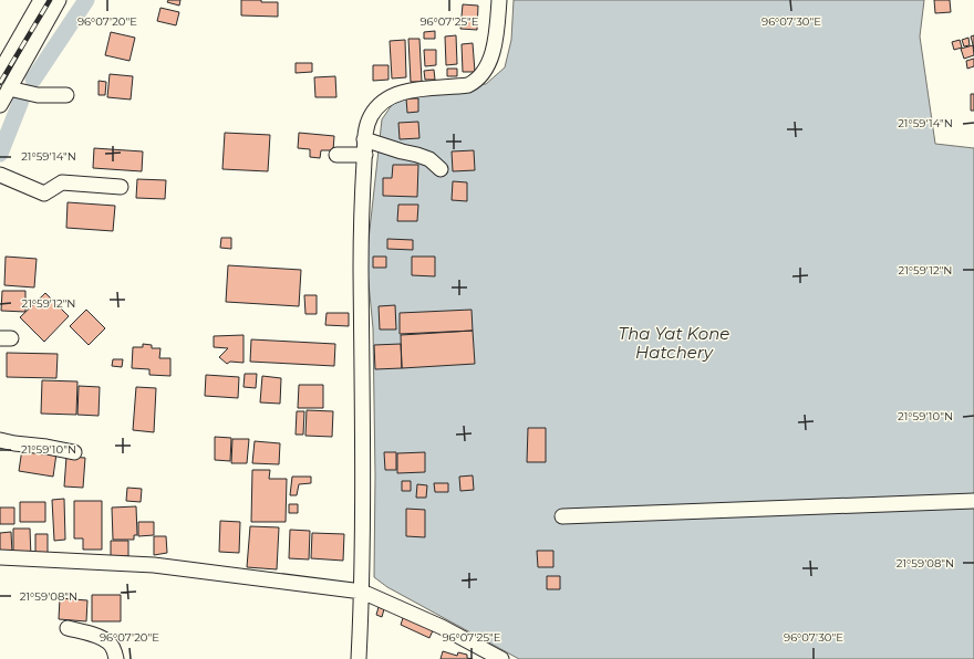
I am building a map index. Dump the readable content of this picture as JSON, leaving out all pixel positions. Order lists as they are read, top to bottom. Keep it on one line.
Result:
{"water":["Tha Yat Kone Hatchery"],"coordinates":["96°07'20\"E","96°07'25\"E","96°07'30\"E","21°59'14\"N","21°59'12\"N","21°59'10\"N","21°59'08\"N"]}
